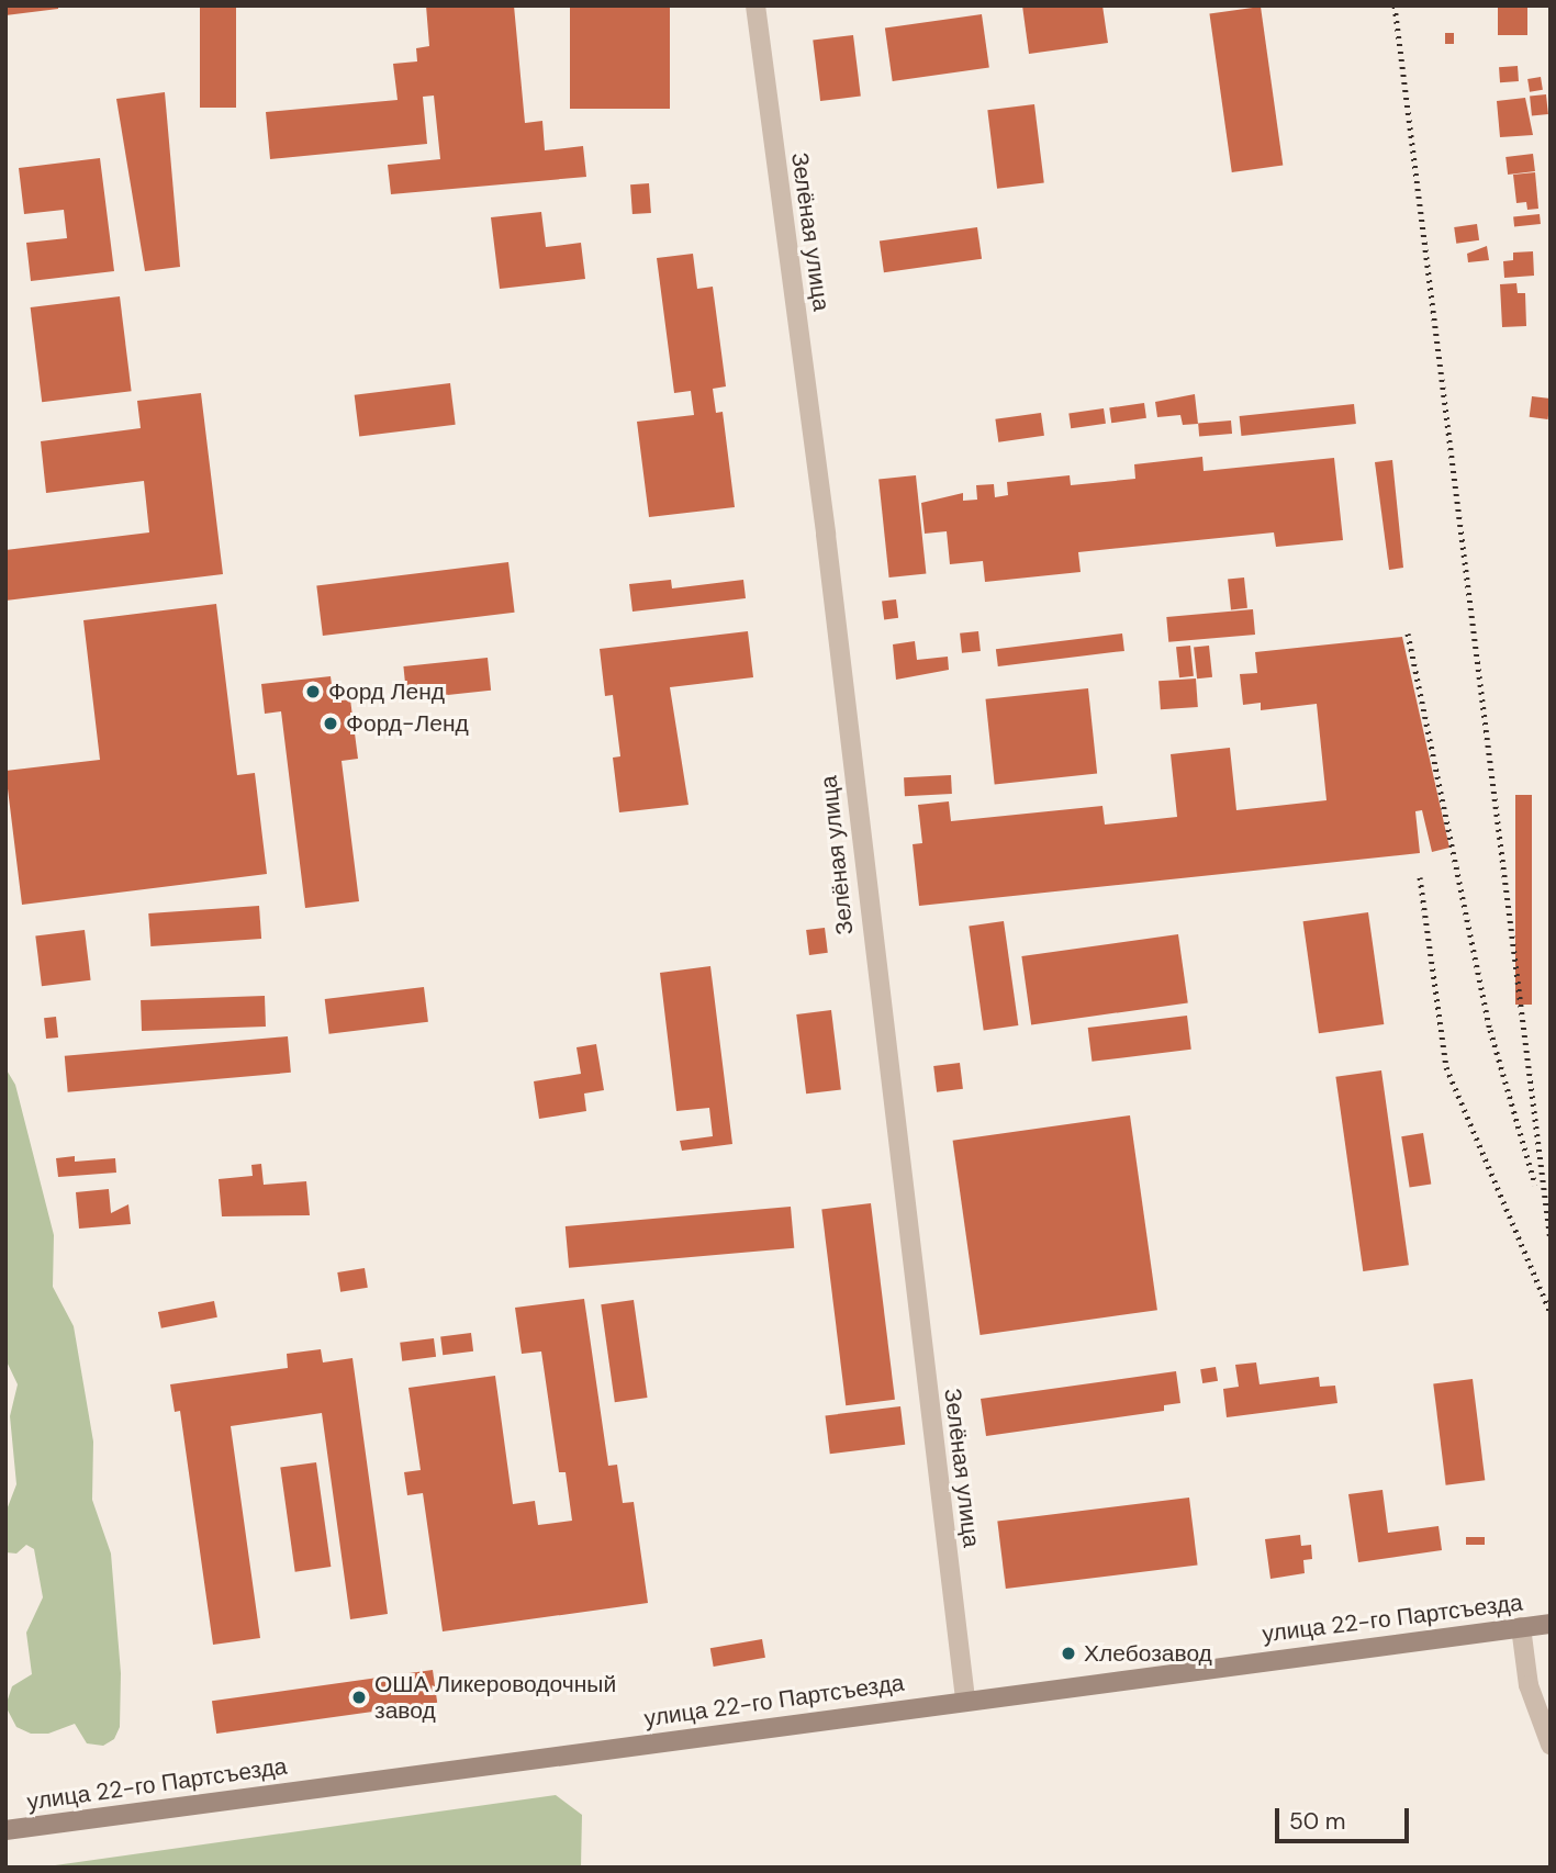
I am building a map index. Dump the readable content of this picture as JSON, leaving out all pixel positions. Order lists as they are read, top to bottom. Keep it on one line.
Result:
{"streets":{"main road":["улица 22-го Партсъезда"],"street":["Зелёная улица"]},"crossings":[["Зелёная улица","улица 22-го Партсъезда"]],"places":["Форд Ленд","Форд-Ленд","Хлебозавод","ОША Ликероводочный завод"],"scale_bar":"50 m"}
